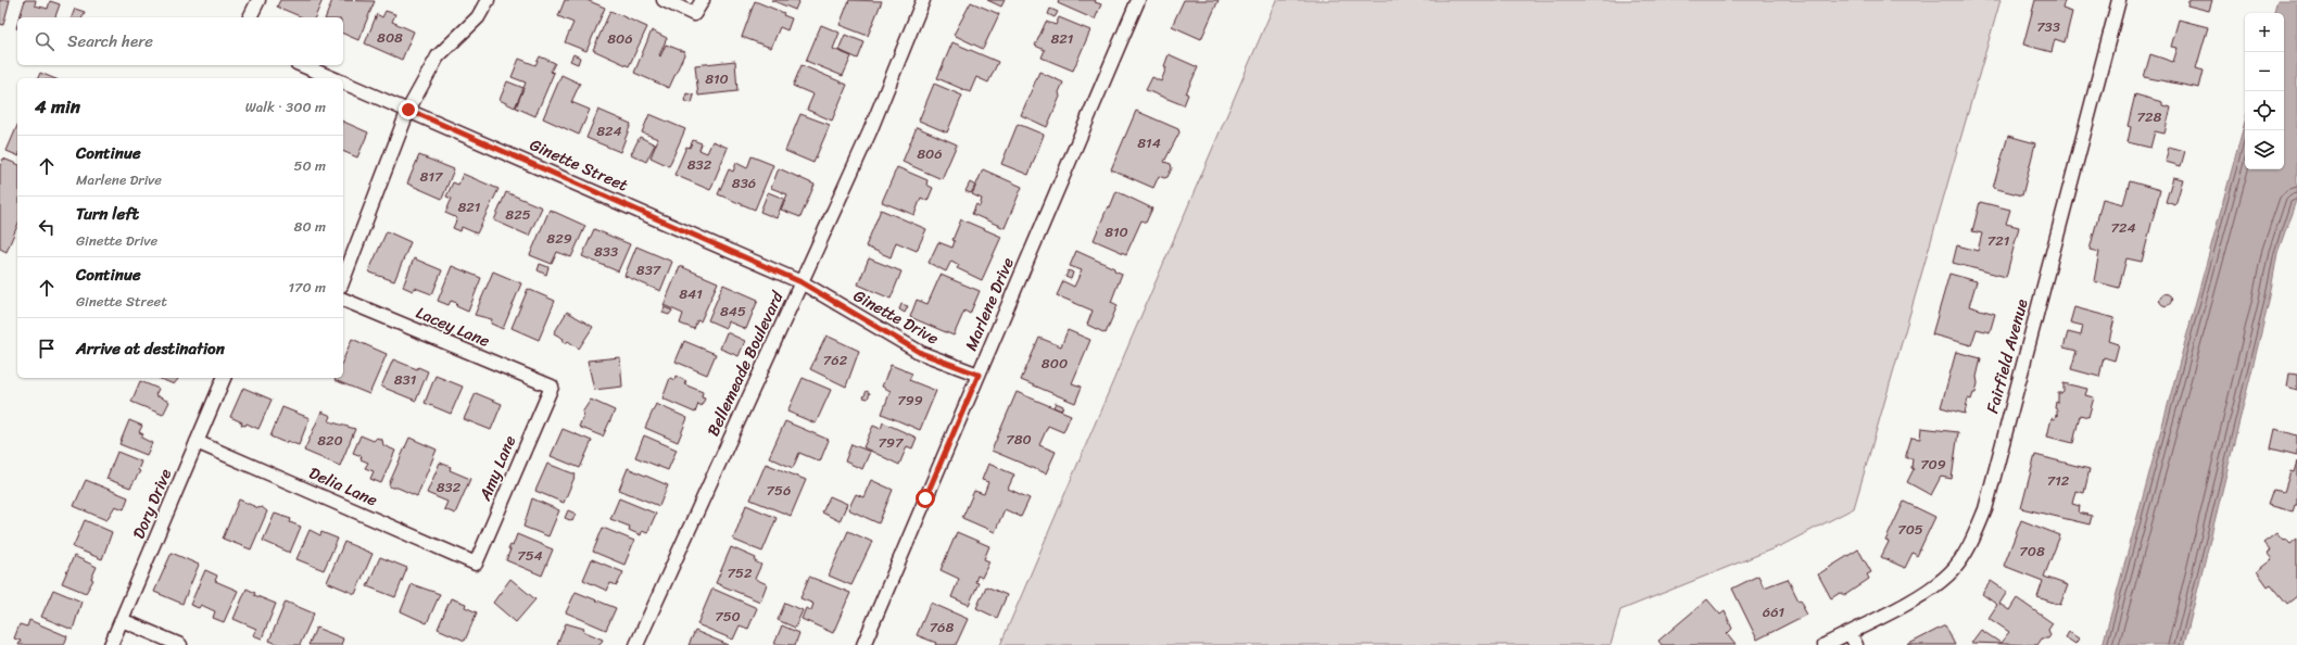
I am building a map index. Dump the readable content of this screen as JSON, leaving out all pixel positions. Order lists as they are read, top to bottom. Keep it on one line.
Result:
{"streets":{"street":["Ginette Street","Marlene Drive","Ginette Drive","Lacey Lane","Fairfield Avenue","Bellemeade Boulevard","Amy Lane","Delia Lane","Dory Drive"]},"crossings":[["Ginette Street","Ginette Drive"],["Ginette Street","Bellemeade Boulevard"],["Marlene Drive","Ginette Drive"],["Ginette Drive","Bellemeade Boulevard"],["Lacey Lane","Amy Lane"],["Amy Lane","Delia Lane"],["Delia Lane","Dory Drive"]],"house_numbers":["733","808","806","821","810","728","824","814","806","832","817","836","821","825","724","810","829","721","833","837","841","845","762","800","831","799","780","820","797","709","712","832","756","705","708","754","752","661","750","768"],"page":{"map_buttons":["+","−"],"search":"Search here","heading":["4 min","Walk · 300 m"],"list":[["Continue","Marlene Drive","50 m"],["Turn left","Ginette Drive","80 m"],["Continue","Ginette Street","170 m"],"Arrive at destination"]}}
